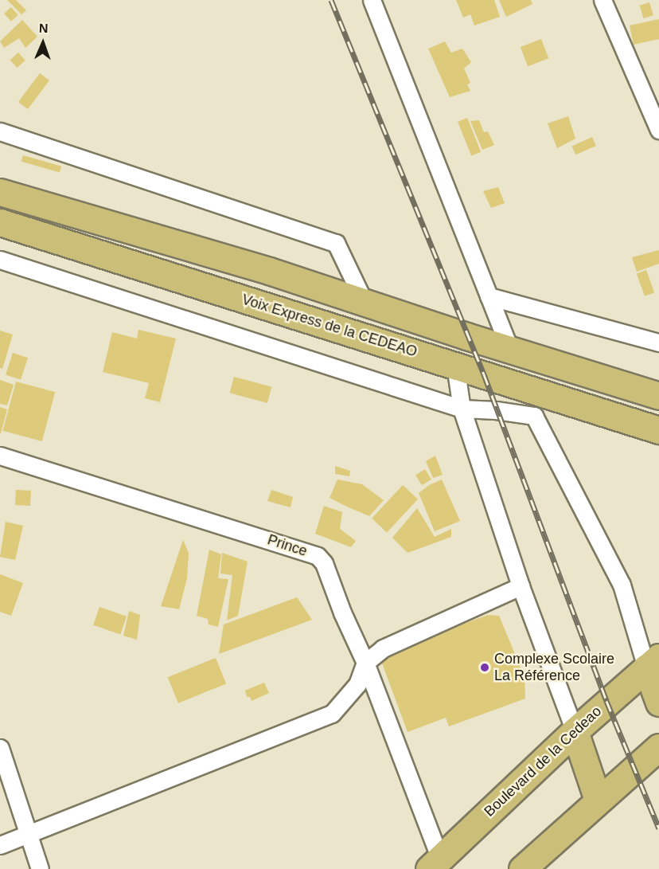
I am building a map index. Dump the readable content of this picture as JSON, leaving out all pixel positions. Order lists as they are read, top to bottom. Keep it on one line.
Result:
{"streets":{"main road":["Voix Express de la CEDEAO","Boulevard de la Cedeao"],"street":["Prince"]},"crossings":[["Prince","Boulevard de la Cedeao"]],"places":["Complexe Scolaire La Référence"],"north":"top"}
